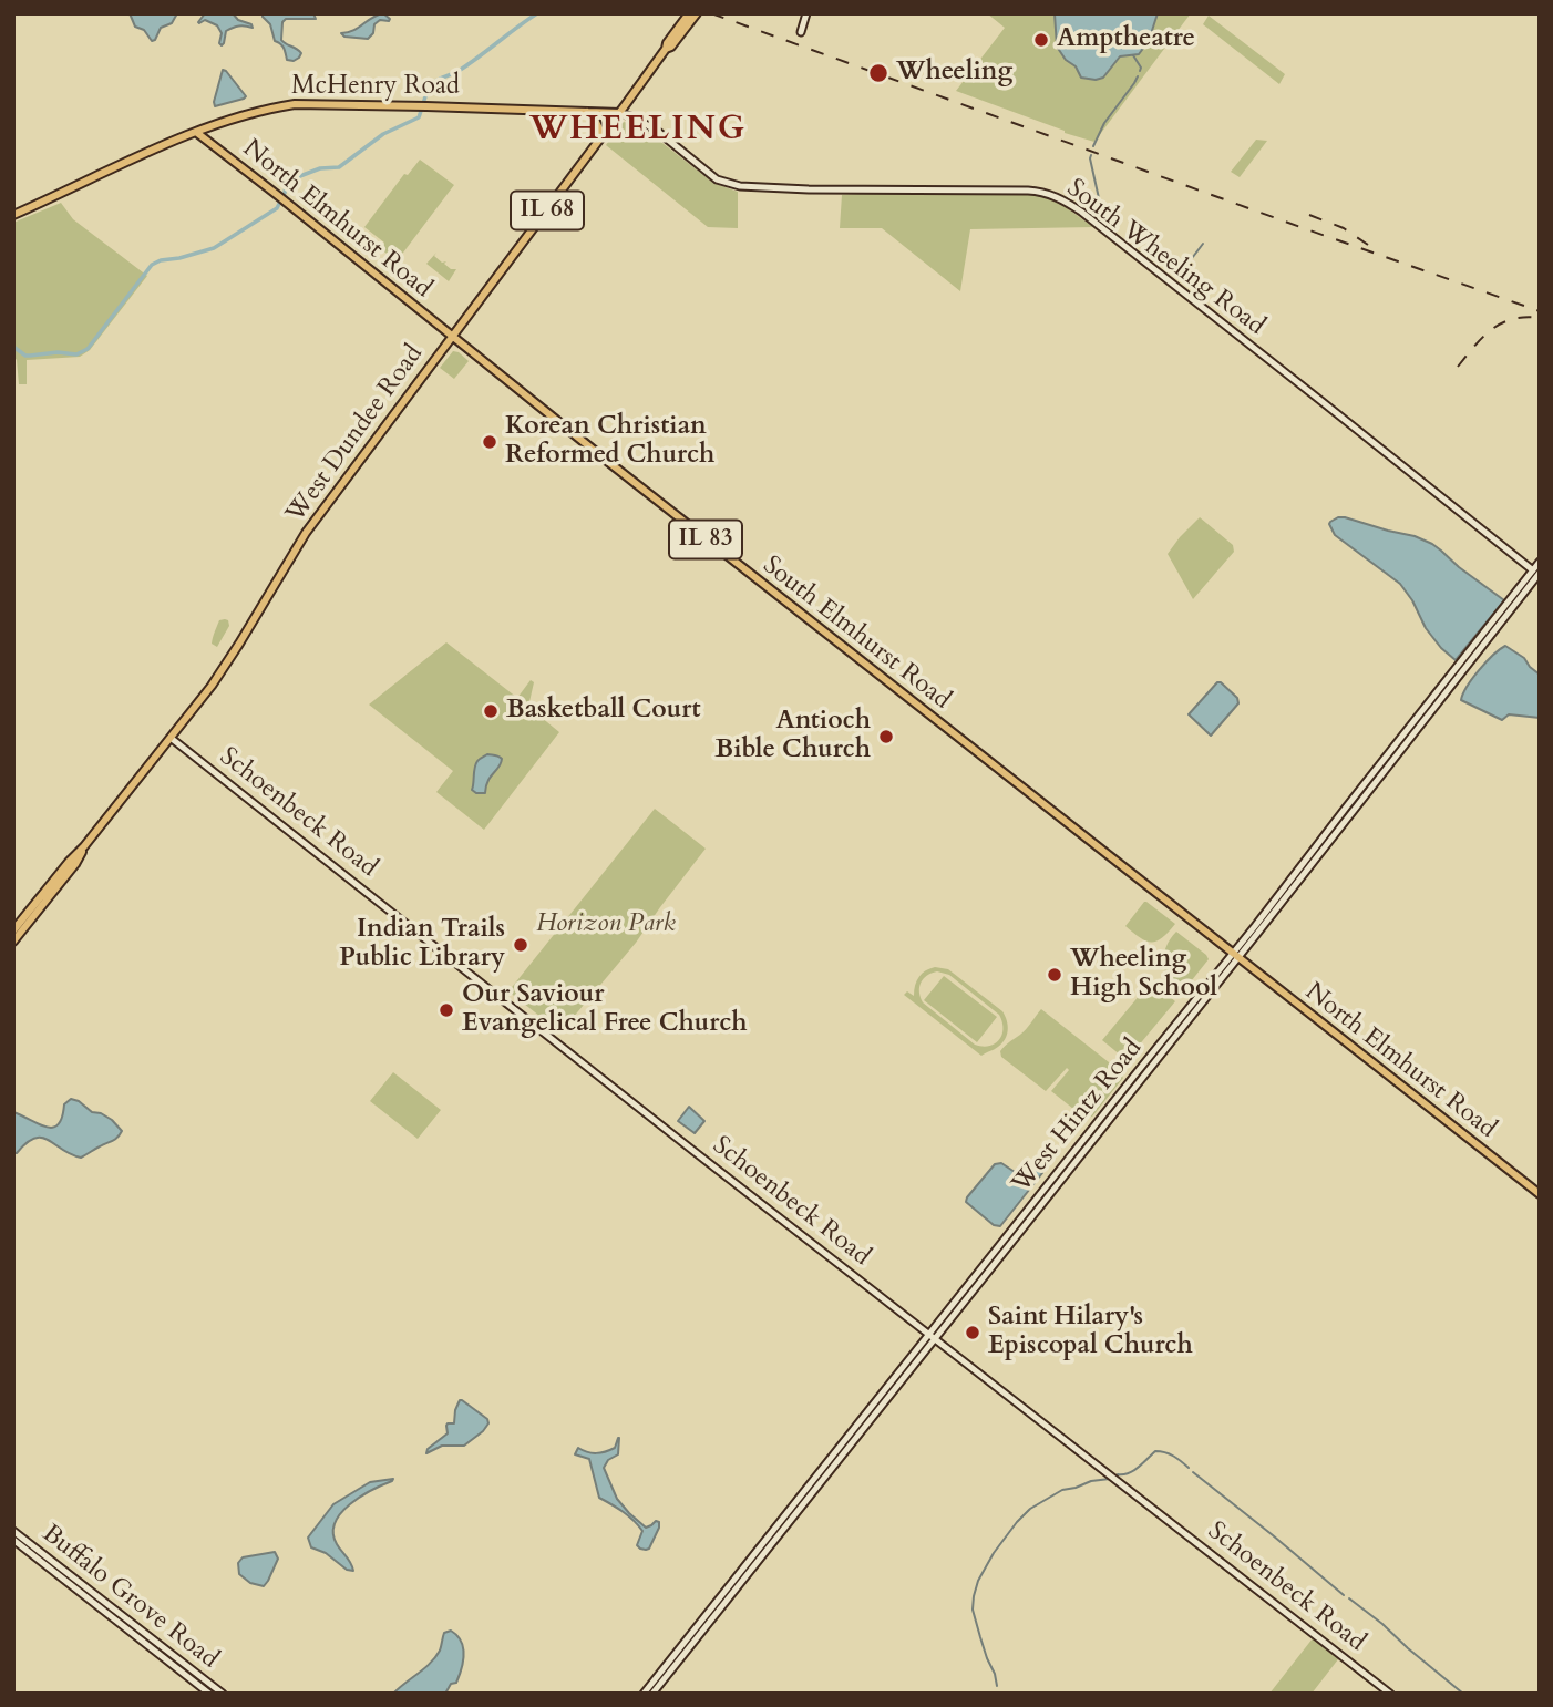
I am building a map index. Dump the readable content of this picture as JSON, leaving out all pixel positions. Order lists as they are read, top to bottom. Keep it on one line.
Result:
{"streets":{"main road":["McHenry Road","IL 68","North Elmhurst Road","South Wheeling Road","West Dundee Road","IL 83","South Elmhurst Road","Schoenbeck Road","West Hintz Road","Buffalo Grove Road"]},"crossings":[["McHenry Road","North Elmhurst Road"],["McHenry Road","South Wheeling Road"],["McHenry Road","West Dundee Road"],["IL 68","West Dundee Road"],["North Elmhurst Road","West Dundee Road"],["North Elmhurst Road","South Elmhurst Road"],["North Elmhurst Road","West Hintz Road"],["South Wheeling Road","West Dundee Road"],["South Wheeling Road","West Hintz Road"],["West Dundee Road","South Elmhurst Road"],["West Dundee Road","Schoenbeck Road"],["South Elmhurst Road","West Hintz Road"],["Schoenbeck Road","West Hintz Road"]],"districts":["WHEELING"],"parks":["Horizon Park"],"places":["Amptheatre","Wheeling","Korean Christian Reformed Church","Basketball Court","Antioch Bible Church","Indian Trails Public Library","Wheeling High School","Our Saviour Evangelical Free Church","Saint Hilary's Episcopal Church"]}
